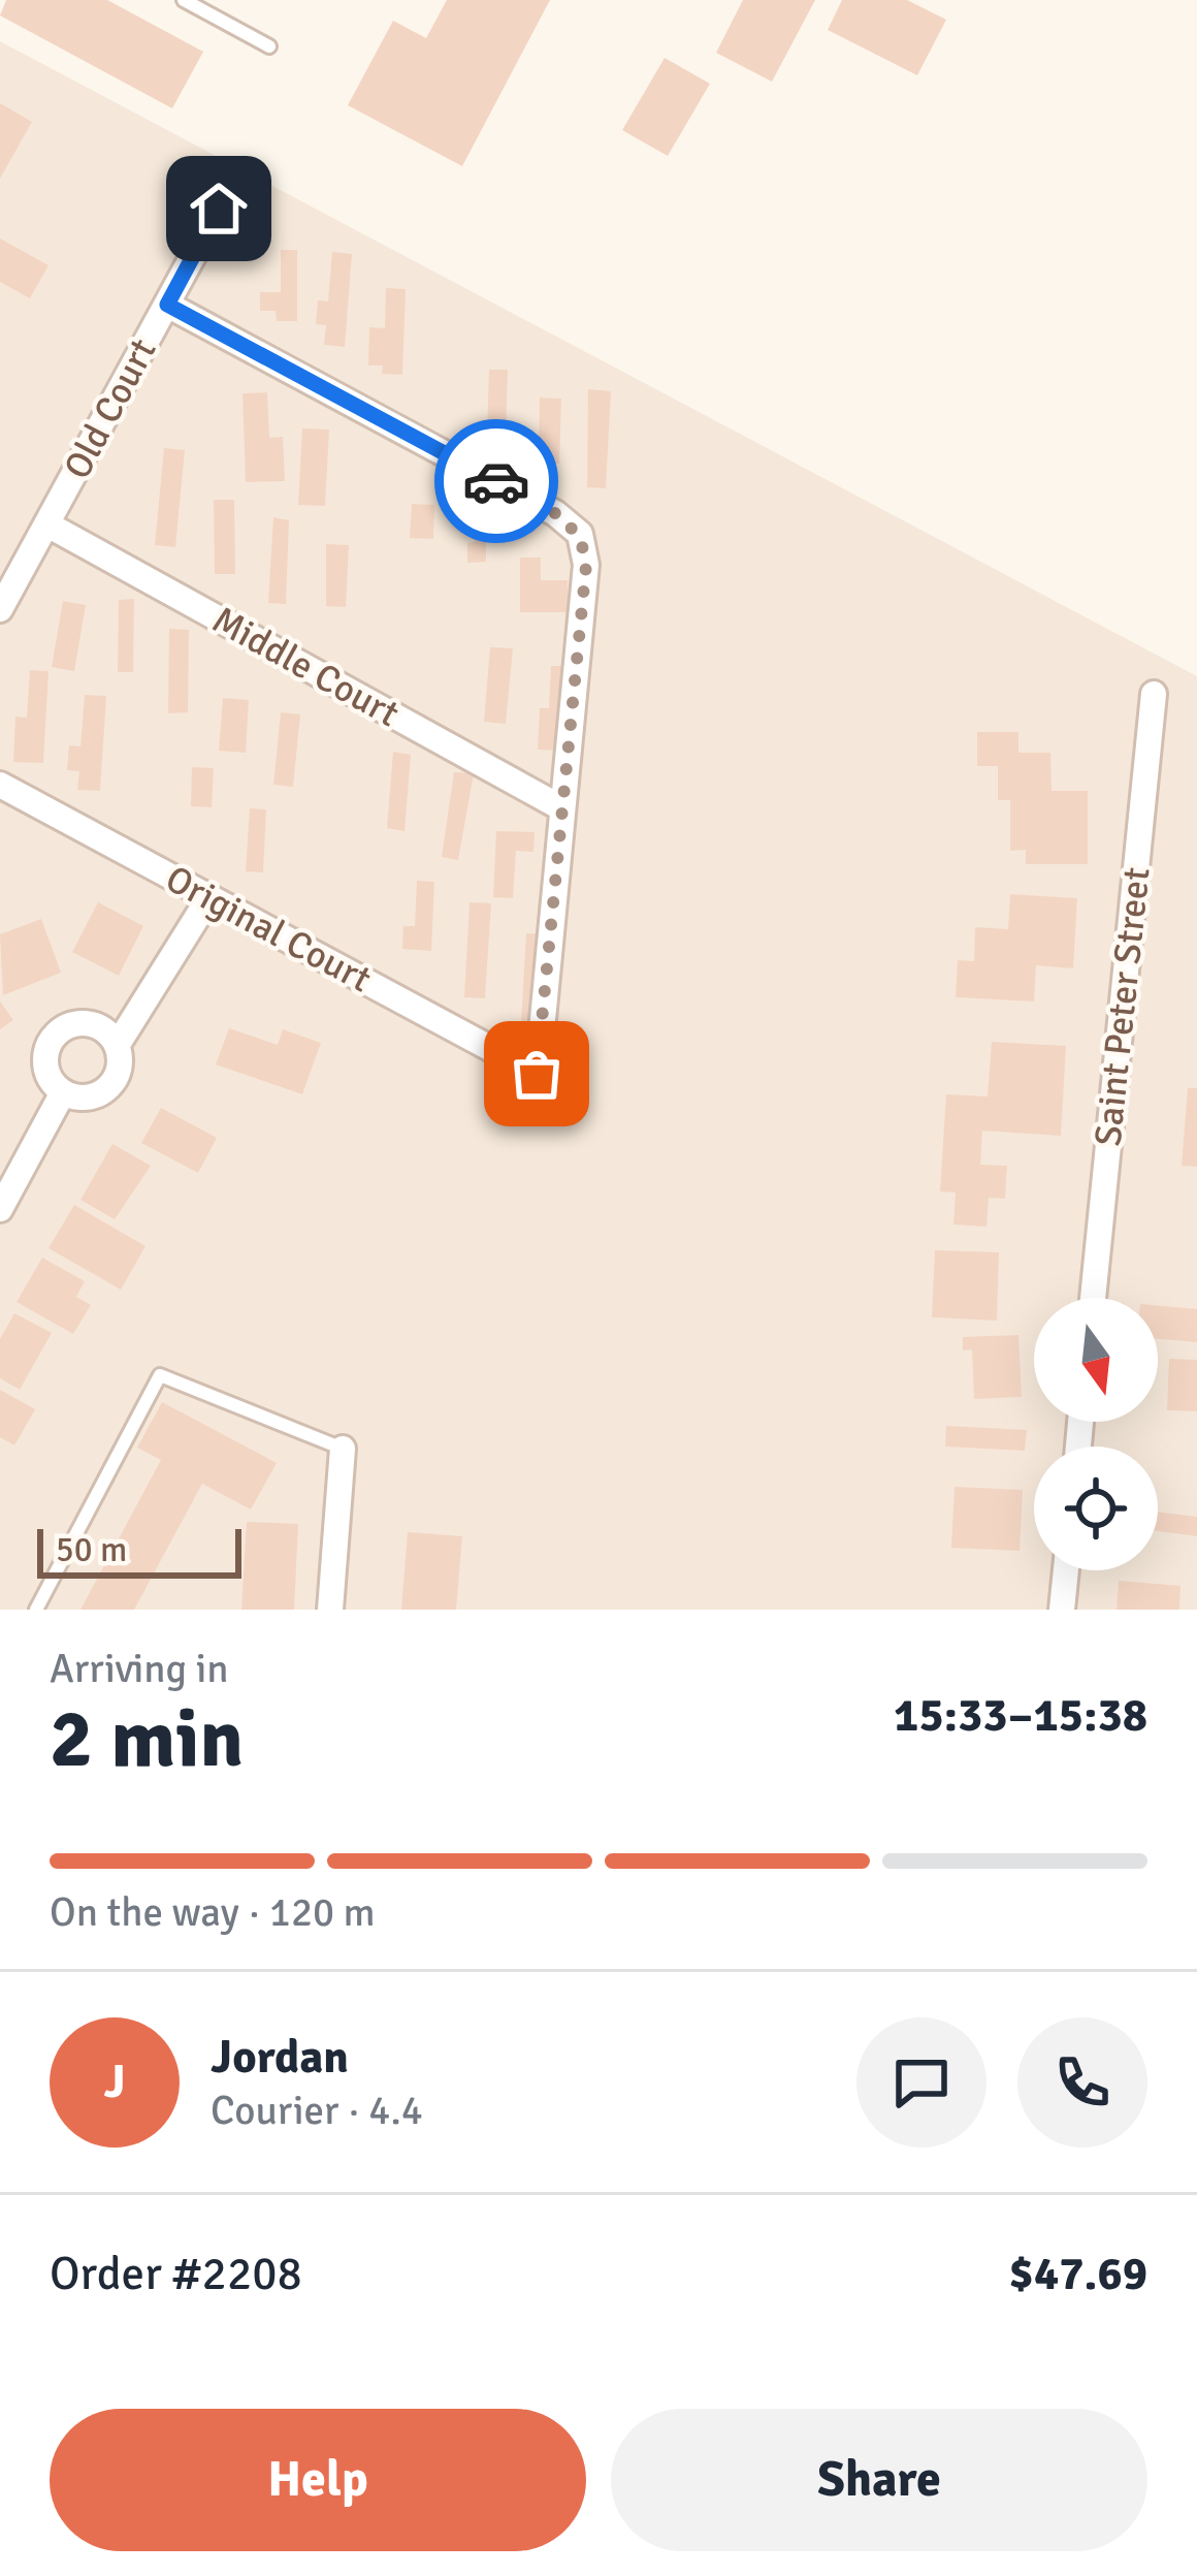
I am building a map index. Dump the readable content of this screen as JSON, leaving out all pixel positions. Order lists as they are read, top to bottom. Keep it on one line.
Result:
{"streets":{"street":["Old Court","Middle Court","Original Court","Saint Peter Street"]},"crossings":[["Old Court","Middle Court"],["Middle Court","Original Court"]],"scale_bar":"50 m","north":"bottom","page":{"scale":"50 m","heading":["2 min","Arriving in","15:33–15:38"],"panel":["Jordan","Courier · 4.4","Order #2208","$47.69"],"bar":"On the way · 120 m","round":"J","buttons":["Help","Share"]}}
